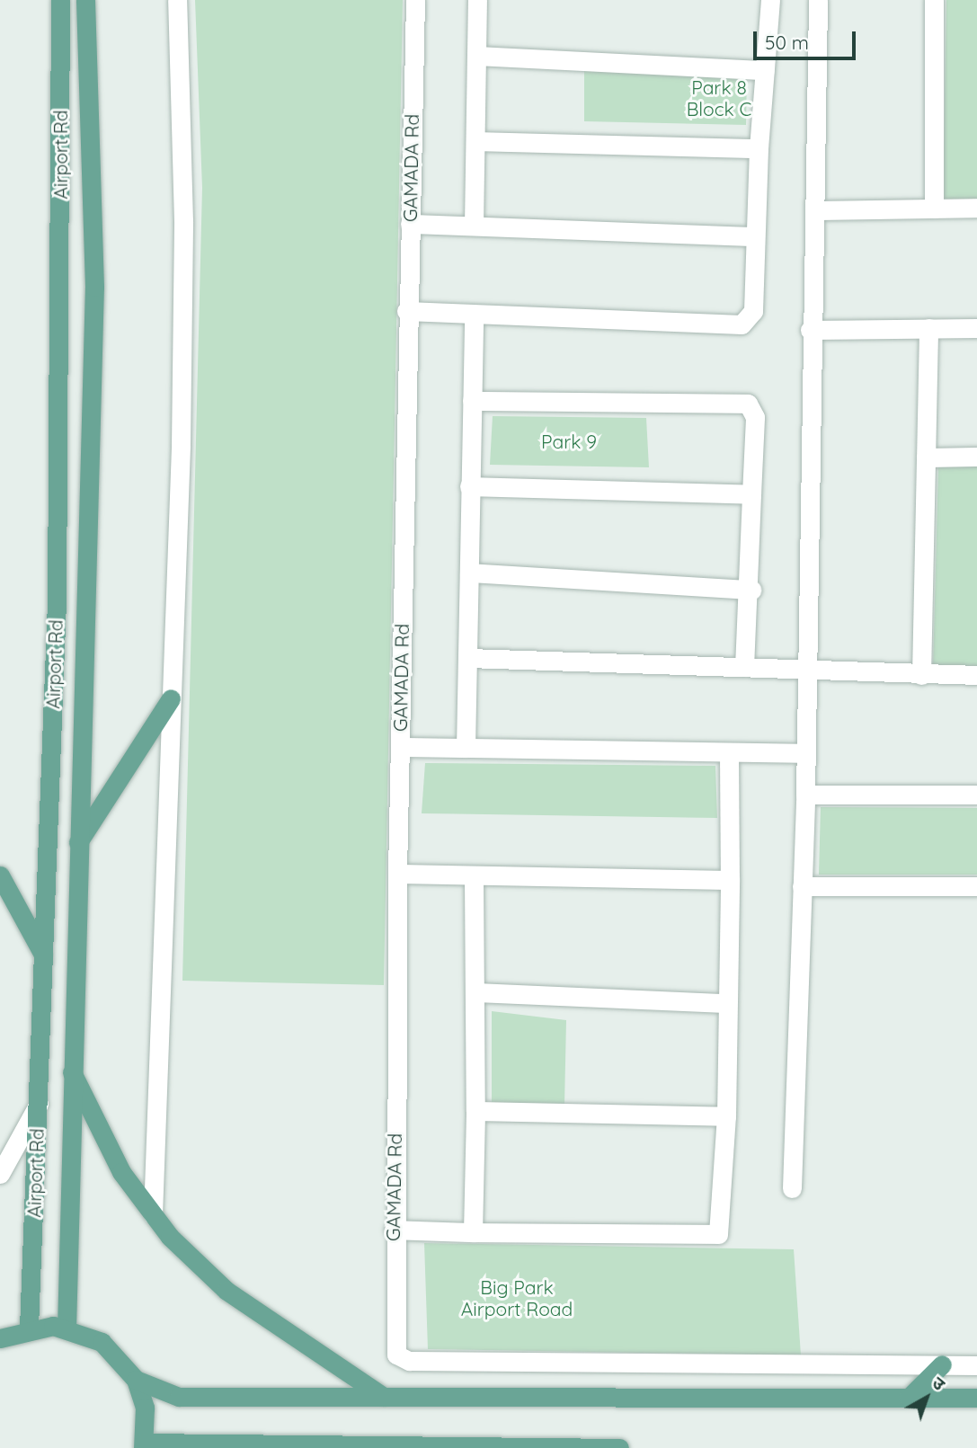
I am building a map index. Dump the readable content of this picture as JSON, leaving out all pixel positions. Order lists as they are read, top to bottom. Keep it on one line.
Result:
{"streets":{"main road":["Airport Rd"],"street":["GAMADA Rd"]},"parks":["Park 8 Block C","Park 9","Big Park Airport Road"],"scale_bar":"50 m","north":"top right"}
